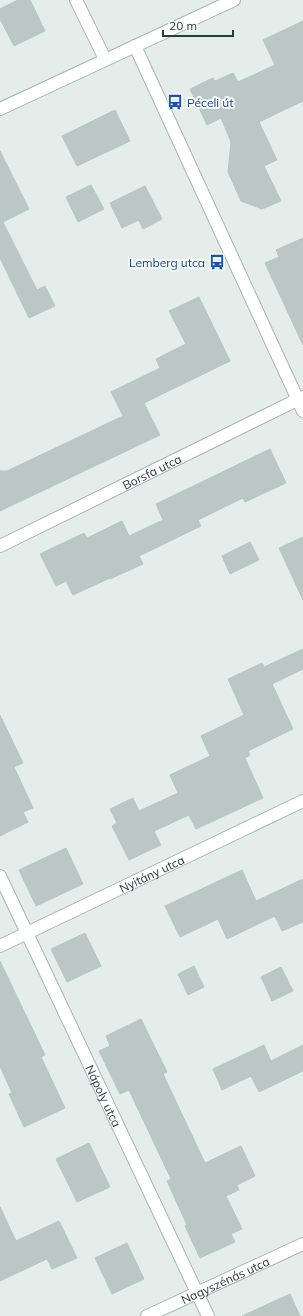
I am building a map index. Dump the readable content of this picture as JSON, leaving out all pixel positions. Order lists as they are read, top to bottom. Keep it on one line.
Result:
{"streets":{"street":["Borsfa utca","Nyitány utca","Nápoly utca","Nagyszénás utca"]},"crossings":[["Nyitány utca","Nápoly utca"],["Nápoly utca","Nagyszénás utca"]],"places":{"bus stop":["Péceli út","Lemberg utca"]},"scale_bar":"20 m"}
